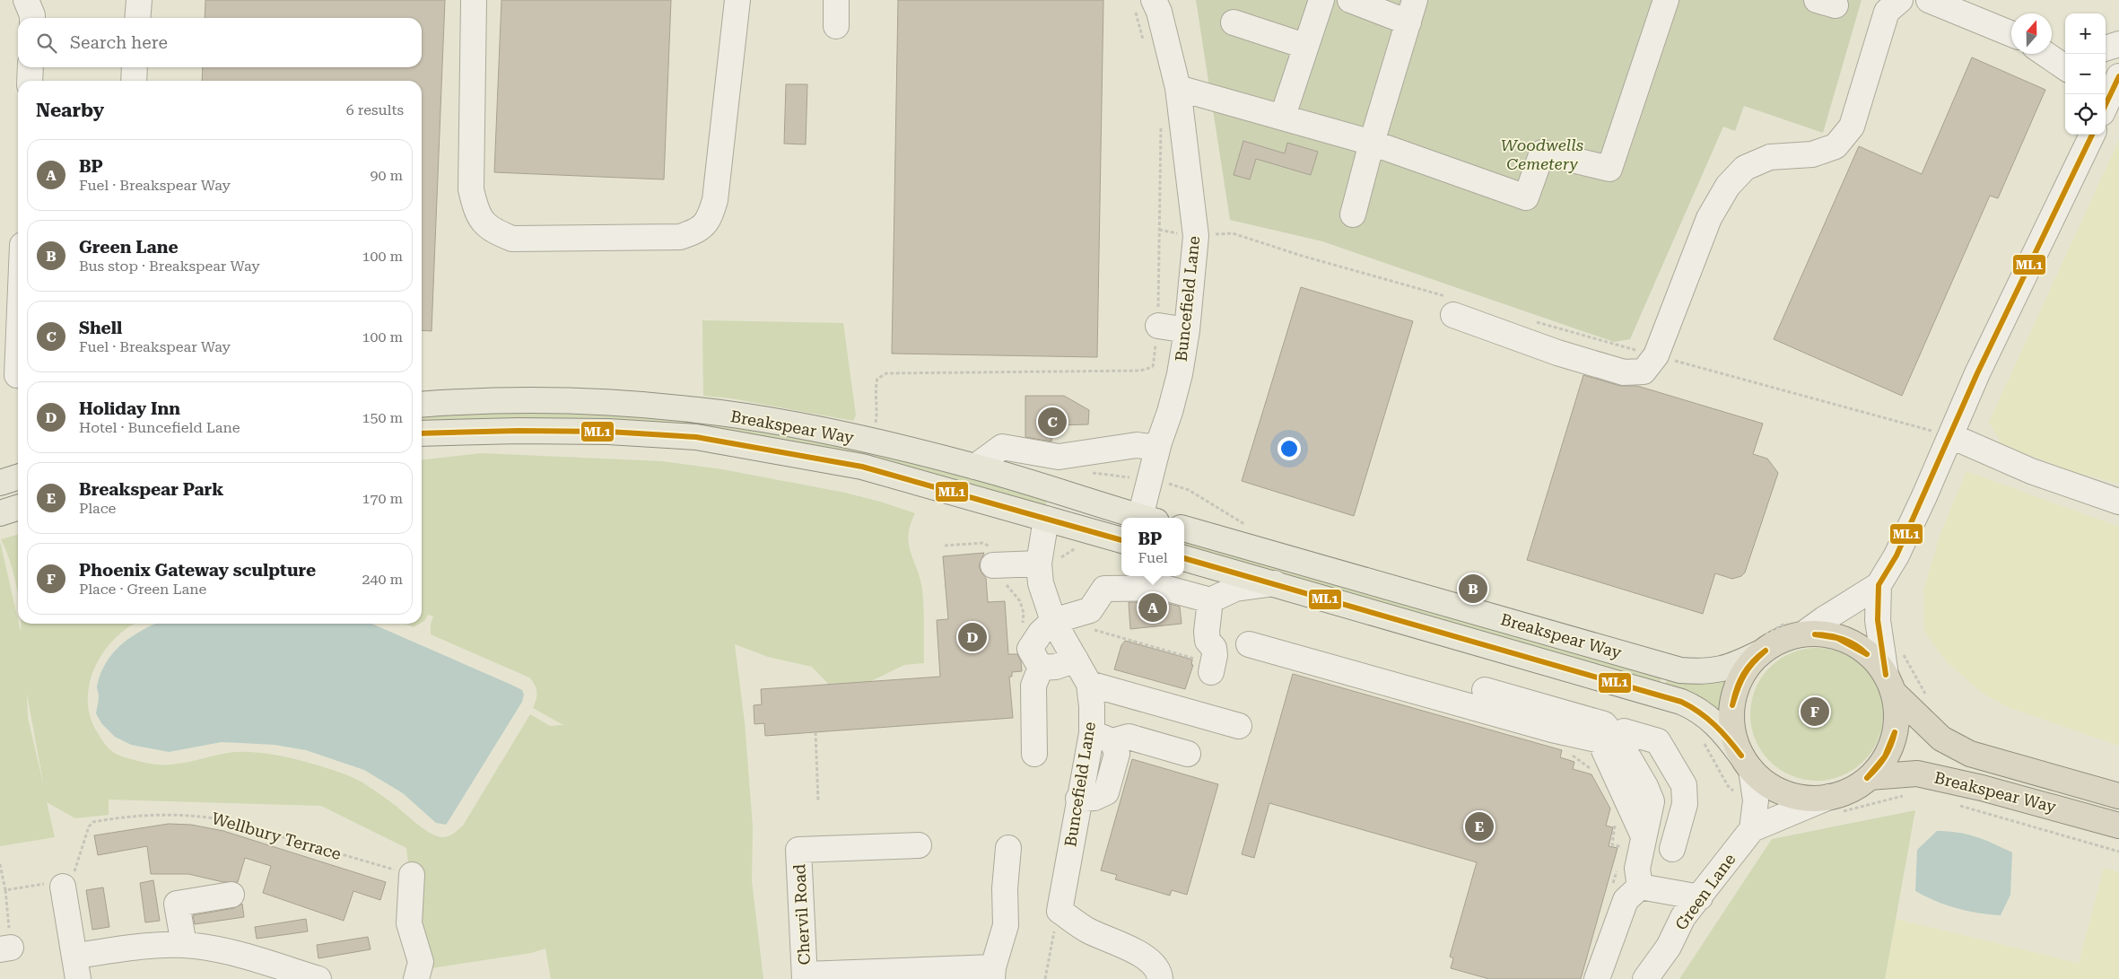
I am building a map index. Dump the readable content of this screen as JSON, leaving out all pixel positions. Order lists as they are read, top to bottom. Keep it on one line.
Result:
{"streets":{"highway":["Breakspear Way"],"street":["Buncefield Lane","Green Lane","Chervil Road"],"path":["Wellbury Terrace"]},"crossings":[["Buncefield Lane","Breakspear Way"]],"parks":["Woodwells Cemetery"],"lines":["transit line ML1"],"north":"top","page":{"map_buttons":["+","−"],"search":"Search here","heading":["Nearby","6 results"],"list":[{"mark":"A","name":"BP","note":"Fuel · Breakspear Way","value":"90 m"},{"mark":"B","name":"Green Lane","note":"Bus stop · Breakspear Way","value":"100 m"},{"mark":"C","name":"Shell","note":"Fuel · Breakspear Way","value":"100 m"},{"mark":"D","name":"Holiday Inn","note":"Hotel · Buncefield Lane","value":"150 m"},{"mark":"E","name":"Breakspear Park","note":"Place","value":"170 m"},{"mark":"F","name":"Phoenix Gateway sculpture","note":"Place · Green Lane","value":"240 m"}],"pins":["C","B","A","D","F","E"],"popup":["BP","Fuel"]}}
